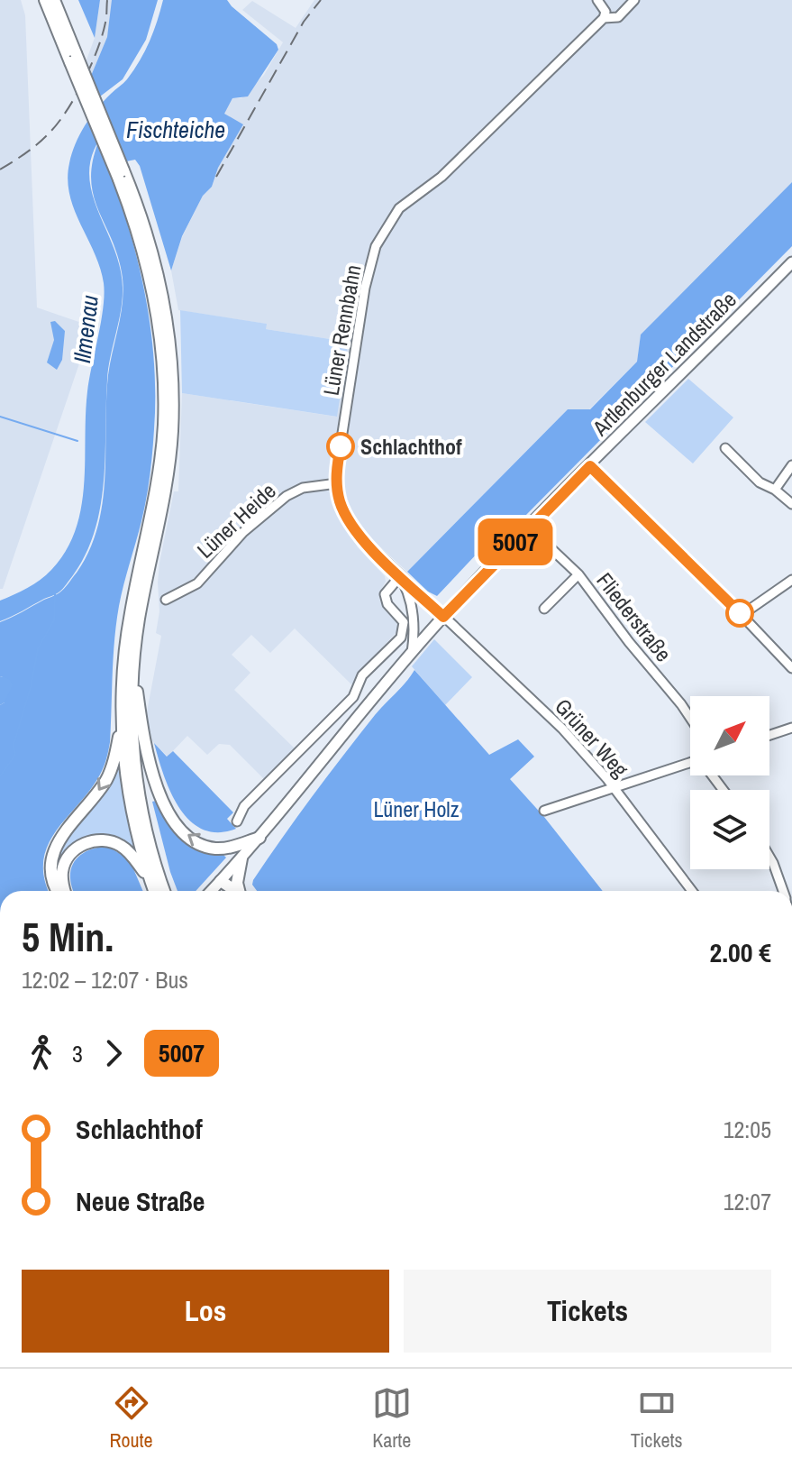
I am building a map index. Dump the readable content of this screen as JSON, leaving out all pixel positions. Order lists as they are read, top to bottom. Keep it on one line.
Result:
{"streets":{"main road":["Artlenburger Landstraße"],"street":["Lüner Rennbahn","Lüner Heide","Fliederstraße","Grüner Weg"]},"crossings":[["Lüner Rennbahn","Artlenburger Landstraße"],["Lüner Rennbahn","Lüner Heide"],["Lüner Rennbahn","Grüner Weg"],["Artlenburger Landstraße","Fliederstraße"],["Artlenburger Landstraße","Grüner Weg"]],"water":["Fischteiche","Ilmenau"],"parks":["Lüner Holz"],"places":["Schlachthof"],"lines":["bus line 5007"],"north":"top right","page":{"on_map":"5007","heading":["5 Min.","12:02 – 12:07 · Bus","2.00 €"],"legs":["3","5007"],"list":[{"name":"Schlachthof","value":"12:05"},{"name":"Neue Straße","value":"12:07"}],"buttons":["Los","Tickets"],"tabs":["Route","Karte","Tickets"]}}
